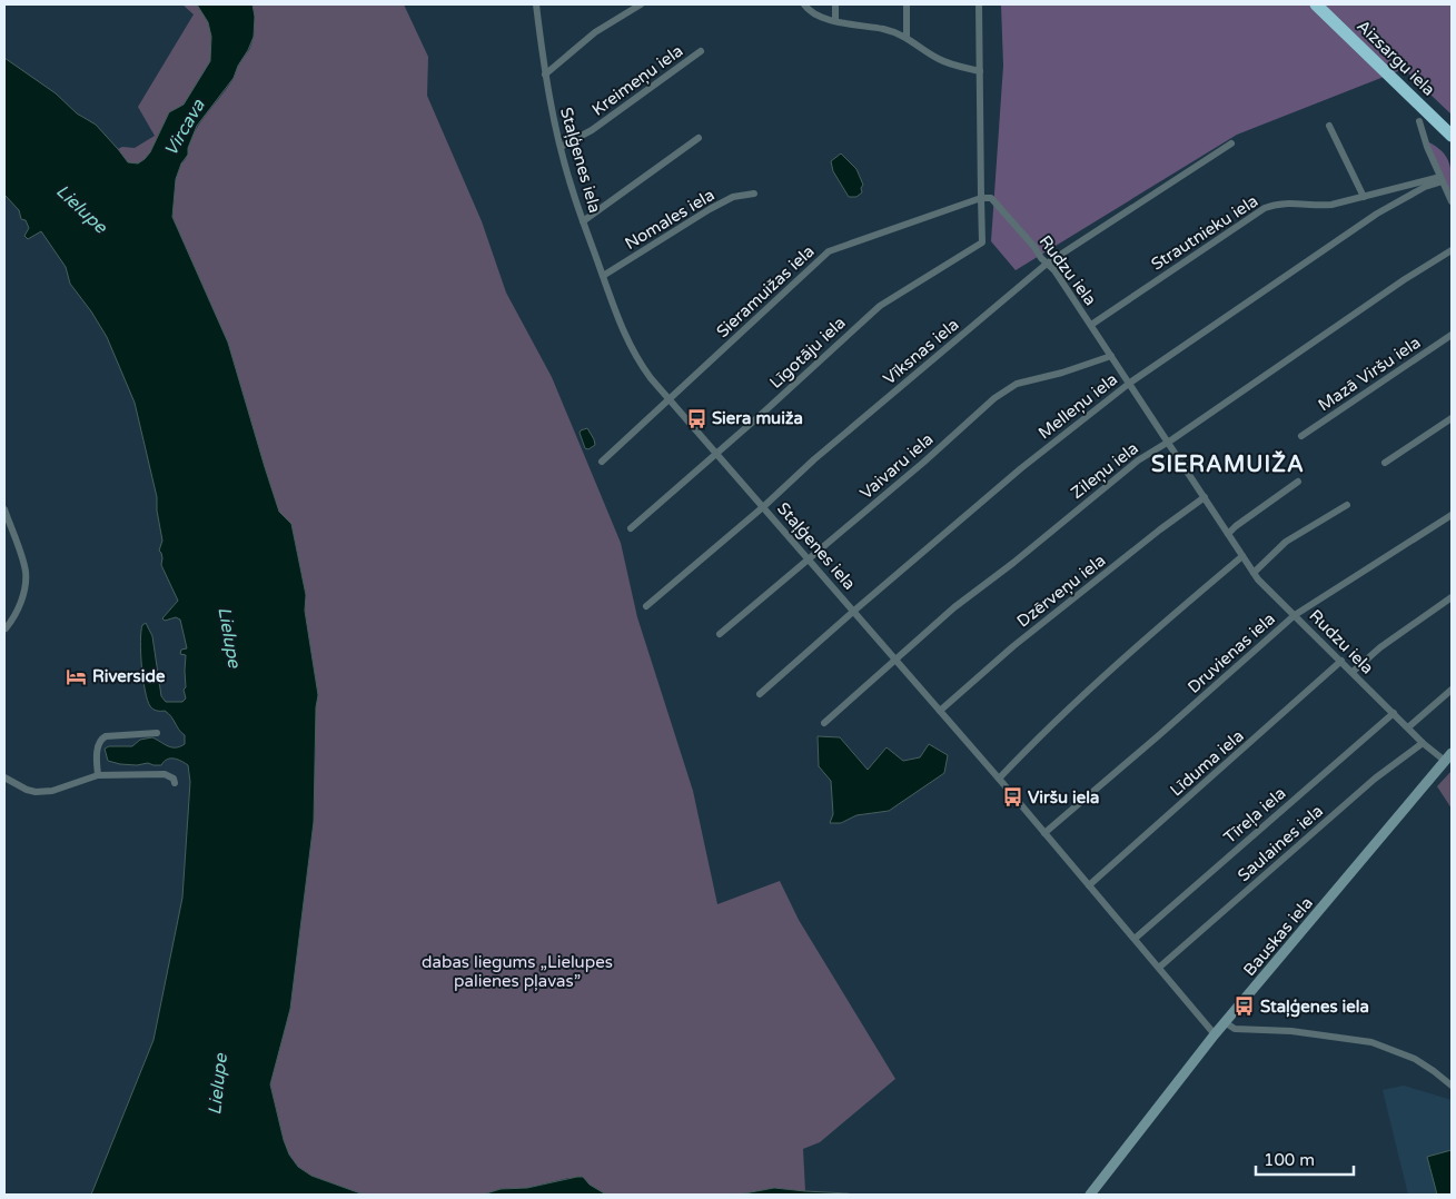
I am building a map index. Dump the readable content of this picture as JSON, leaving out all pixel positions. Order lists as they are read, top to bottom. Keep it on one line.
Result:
{"streets":{"highway":["Aizsargu iela"],"street":["Kreimeņu iela","Staļģenes iela","Nomales iela","Strautnieku iela","Rudzu iela","Sieramuižas iela","Vīksnas iela","Līgotāju iela","Mazā Viršu iela","Melleņu iela","Vaivaru iela","Zileņu iela","Dzērveņu iela","Druvienas iela","Līduma iela","Tīreļa iela","Saulaines iela","Bauskas iela"]},"crossings":[["Kreimeņu iela","Staļģenes iela"],["Staļģenes iela","Nomales iela"],["Staļģenes iela","Sieramuižas iela"],["Staļģenes iela","Vīksnas iela"],["Staļģenes iela","Līgotāju iela"],["Staļģenes iela","Melleņu iela"],["Staļģenes iela","Vaivaru iela"],["Staļģenes iela","Zileņu iela"],["Staļģenes iela","Dzērveņu iela"],["Staļģenes iela","Druvienas iela"],["Staļģenes iela","Līduma iela"],["Staļģenes iela","Tīreļa iela"],["Staļģenes iela","Saulaines iela"],["Staļģenes iela","Bauskas iela"],["Strautnieku iela","Rudzu iela"],["Strautnieku iela","Melleņu iela"],["Rudzu iela","Sieramuižas iela"],["Rudzu iela","Vīksnas iela"],["Rudzu iela","Līgotāju iela"],["Rudzu iela","Melleņu iela"],["Rudzu iela","Vaivaru iela"],["Rudzu iela","Zileņu iela"],["Rudzu iela","Dzērveņu iela"],["Rudzu iela","Druvienas iela"],["Rudzu iela","Līduma iela"],["Rudzu iela","Tīreļa iela"],["Rudzu iela","Saulaines iela"],["Rudzu iela","Bauskas iela"],["Sieramuižas iela","Līgotāju iela"]],"districts":["SIERAMUIŽA"],"water":["Vircava","Lielupe"],"parks":["dabas liegums „Lielupes palienes pļavas”"],"places":{"bus stop":["Siera muiža","Viršu iela","Staļģenes iela"],"hotel":["Riverside"]},"scale_bar":"100 m"}
